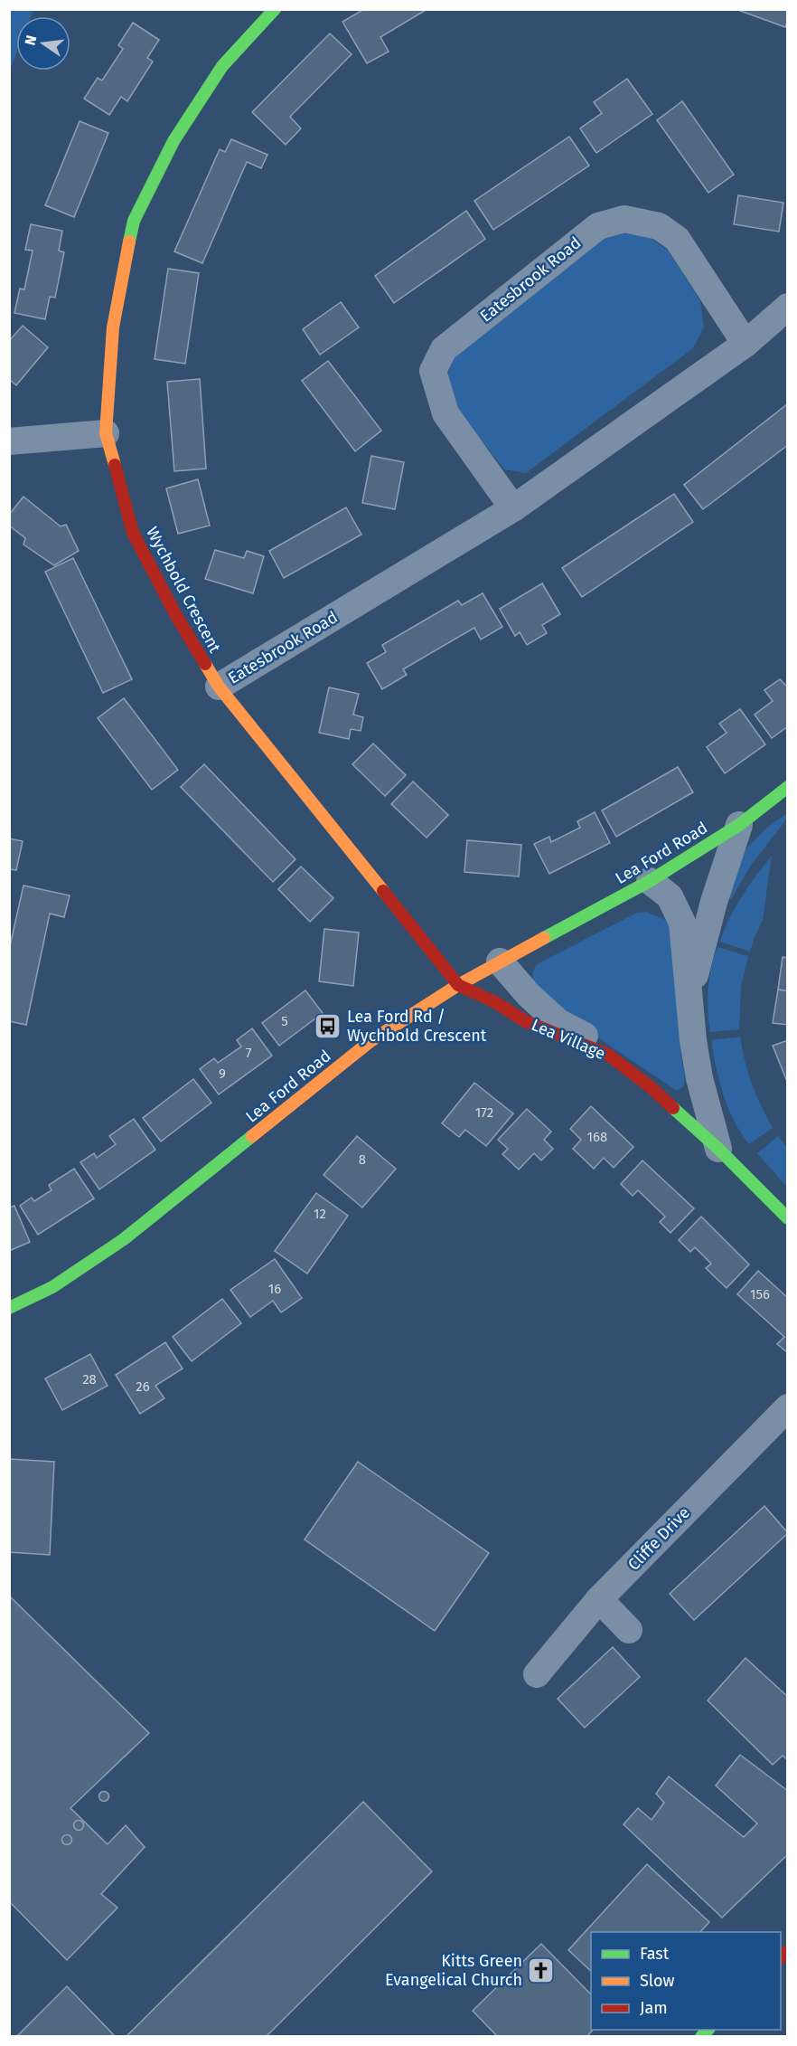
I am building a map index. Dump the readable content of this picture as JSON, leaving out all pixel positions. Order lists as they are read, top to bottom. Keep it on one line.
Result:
{"streets":{"street":["Eatesbrook Road","Wychbold Crescent","Lea Ford Road","Lea Village","Cliffe Drive"]},"crossings":[["Eatesbrook Road","Wychbold Crescent"],["Wychbold Crescent","Lea Ford Road"],["Wychbold Crescent","Lea Village"],["Lea Ford Road","Lea Village"]],"places":{"bus stop":["Lea Ford Rd / Wychbold Crescent"],"church":["Kitts Green Evangelical Church"]},"house_numbers":["5","7","9","172","168","8","12","16","156","28","26"],"legend":["Fast","Slow","Jam"],"north":"left"}
